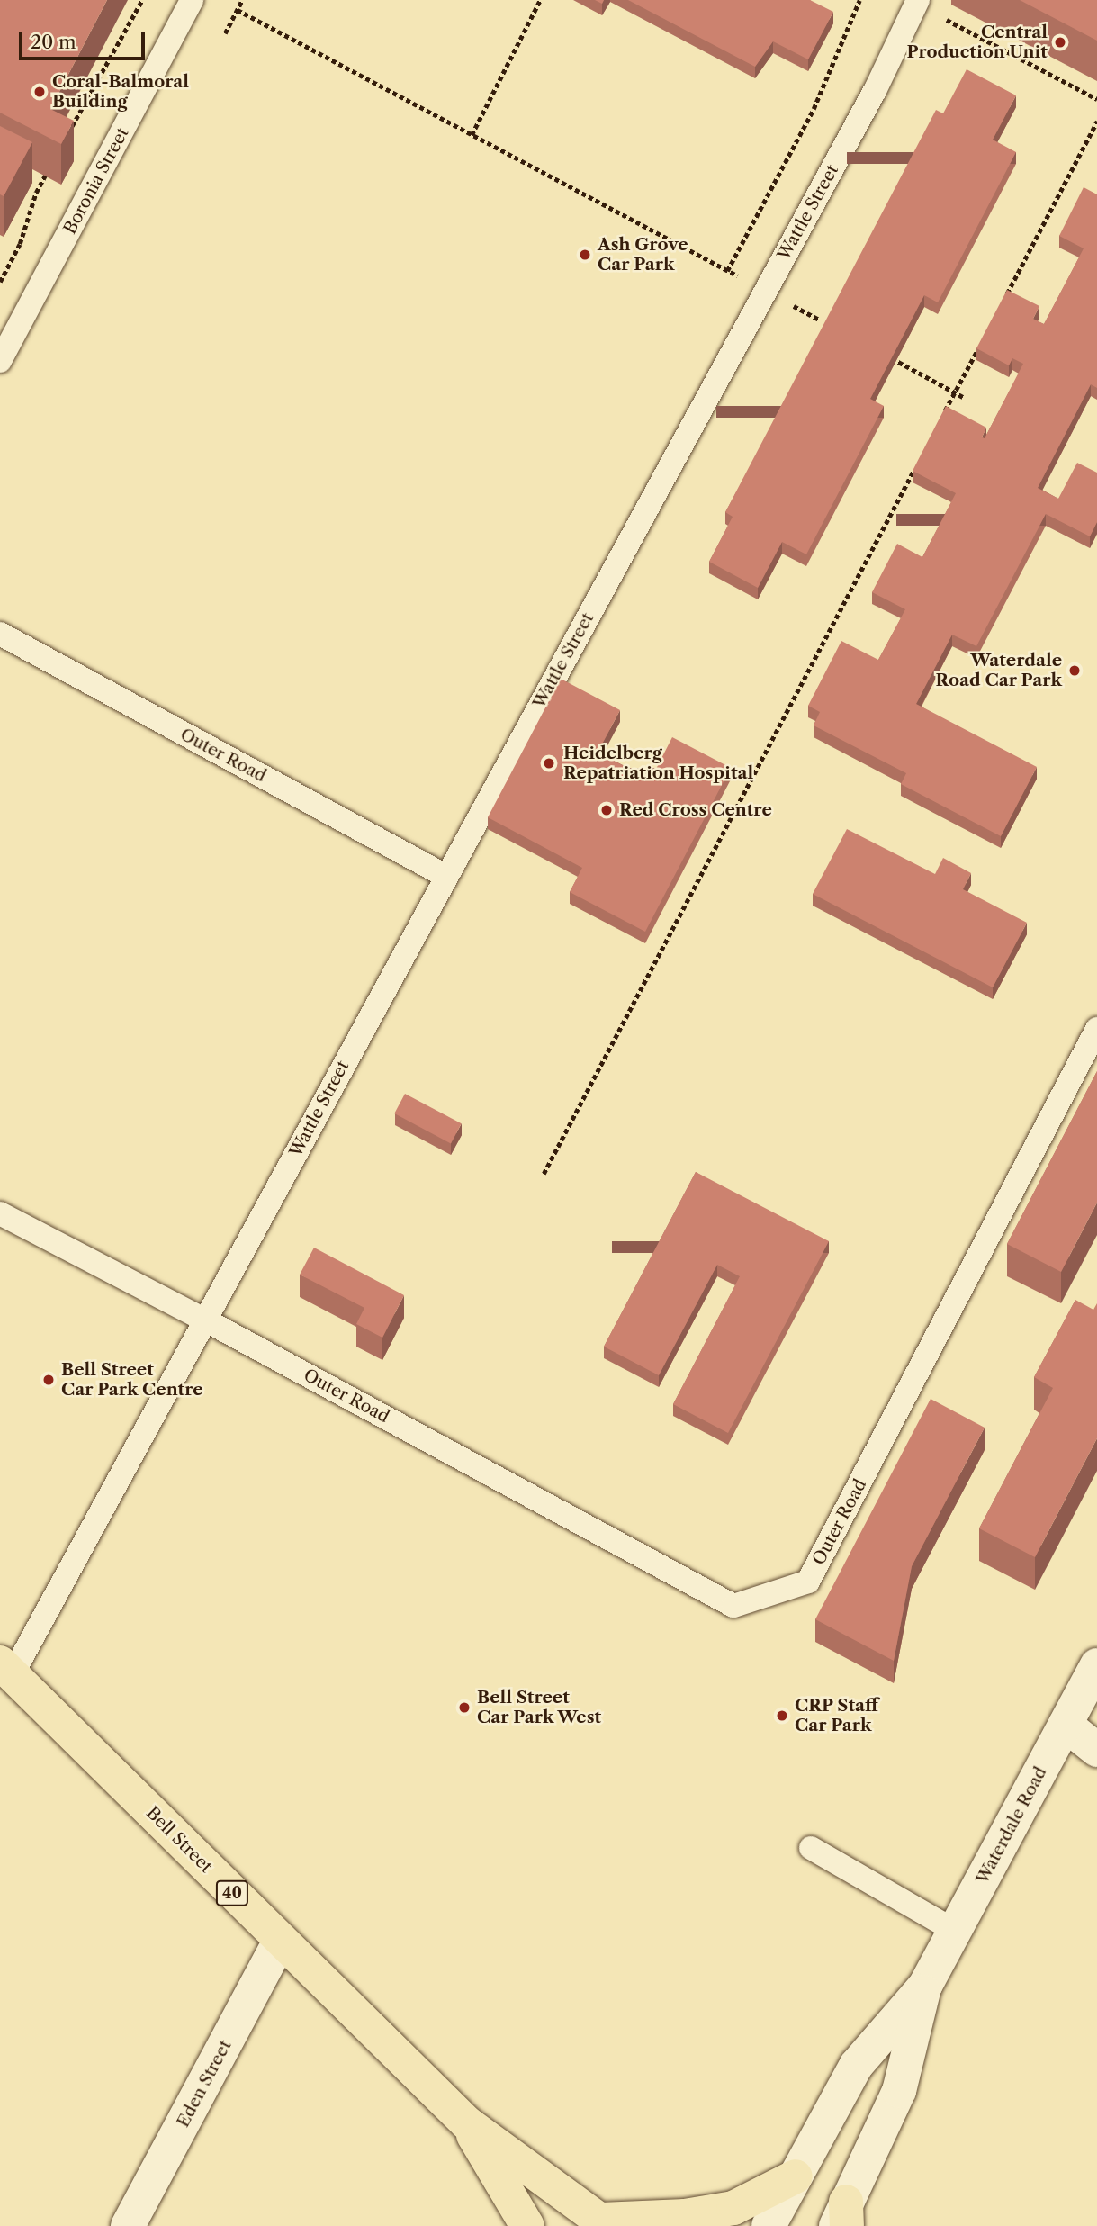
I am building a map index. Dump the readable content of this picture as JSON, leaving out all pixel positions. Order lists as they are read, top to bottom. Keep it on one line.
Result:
{"streets":{"highway":["Bell Street","40"],"street":["Waterdale Road","Eden Street"],"lane":["Boronia Street","Wattle Street","Outer Road"]},"crossings":[["Wattle Street","Outer Road"],["Wattle Street","Bell Street"],["Bell Street","Eden Street"]],"places":["Central Production Unit","Coral-Balmoral Building","Ash Grove Car Park","Waterdale Road Car Park","Heidelberg Repatriation Hospital","Red Cross Centre","Bell Street Car Park Centre","Bell Street Car Park West","CRP Staff Car Park"],"scale_bar":"20 m"}
